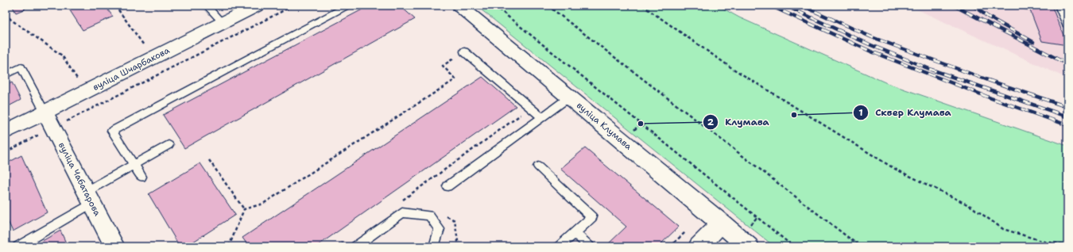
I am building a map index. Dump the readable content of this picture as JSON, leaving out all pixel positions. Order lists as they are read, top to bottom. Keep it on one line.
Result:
{"streets":{"street":["вуліца Шчарбакова","вуліца Клумава","вуліца Чабатарова"]},"crossings":[["вуліца Шчарбакова","вуліца Чабатарова"]],"places":["Сквер Клумава","Клумава"]}
